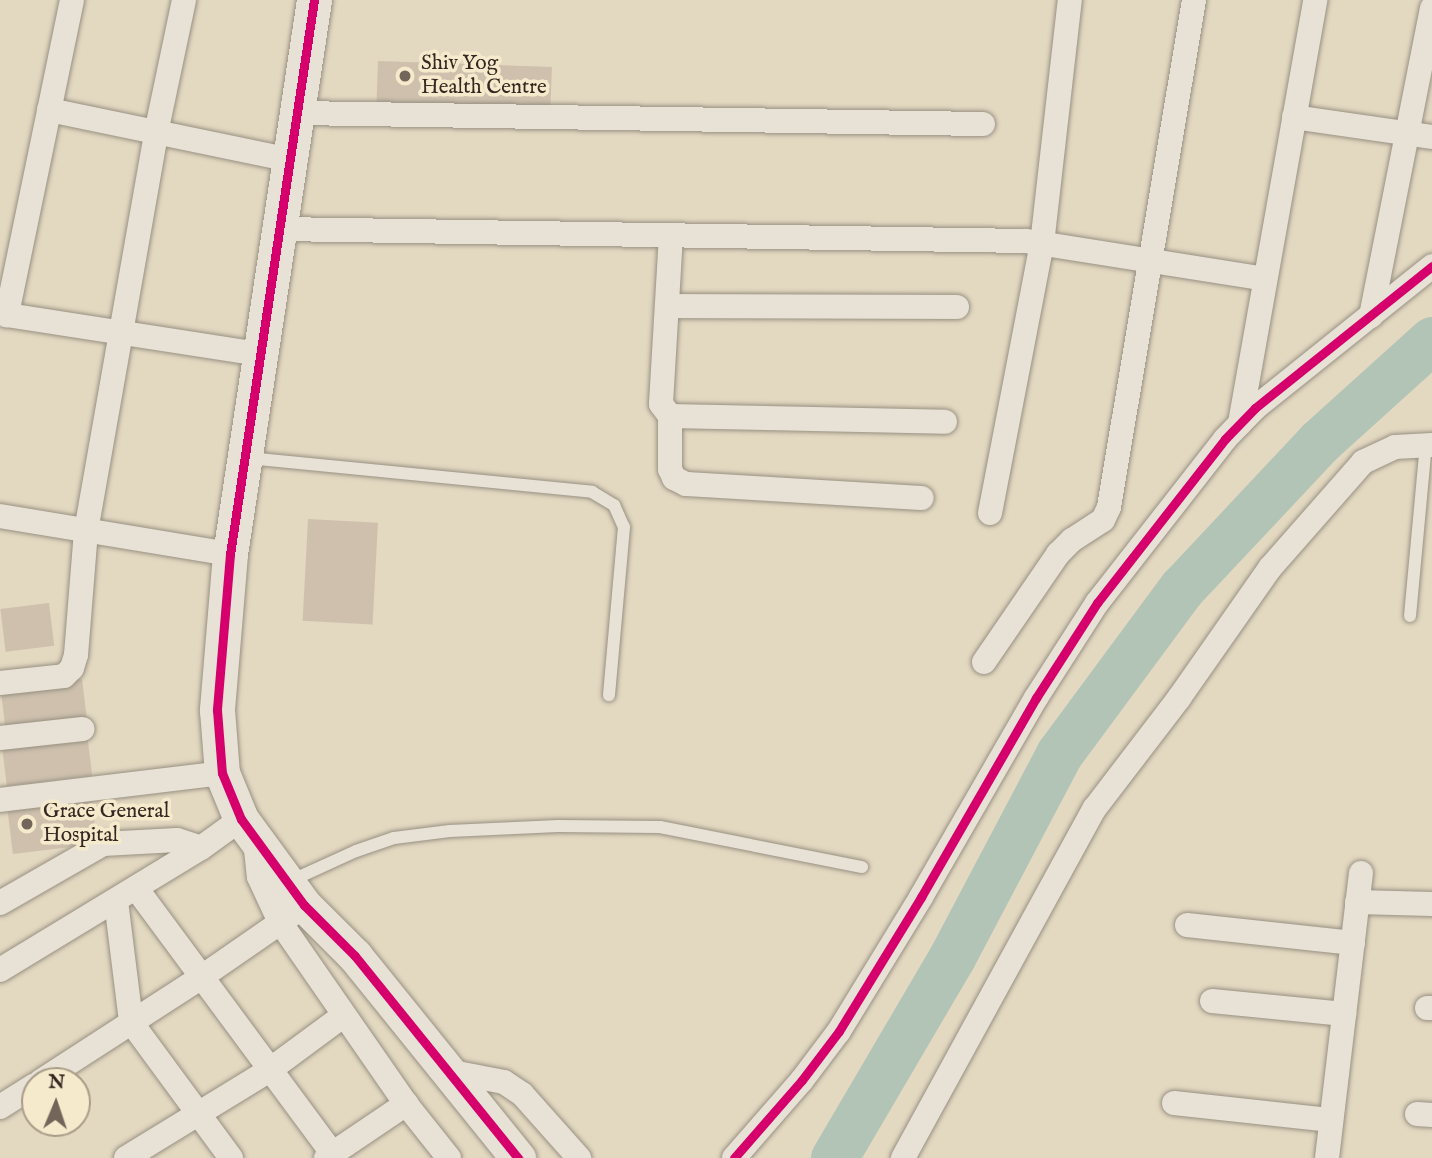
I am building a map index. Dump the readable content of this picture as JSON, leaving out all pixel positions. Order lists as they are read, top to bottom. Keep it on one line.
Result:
{"places":["Shiv Yog Health Centre","Grace General Hospital"],"north":"top"}
